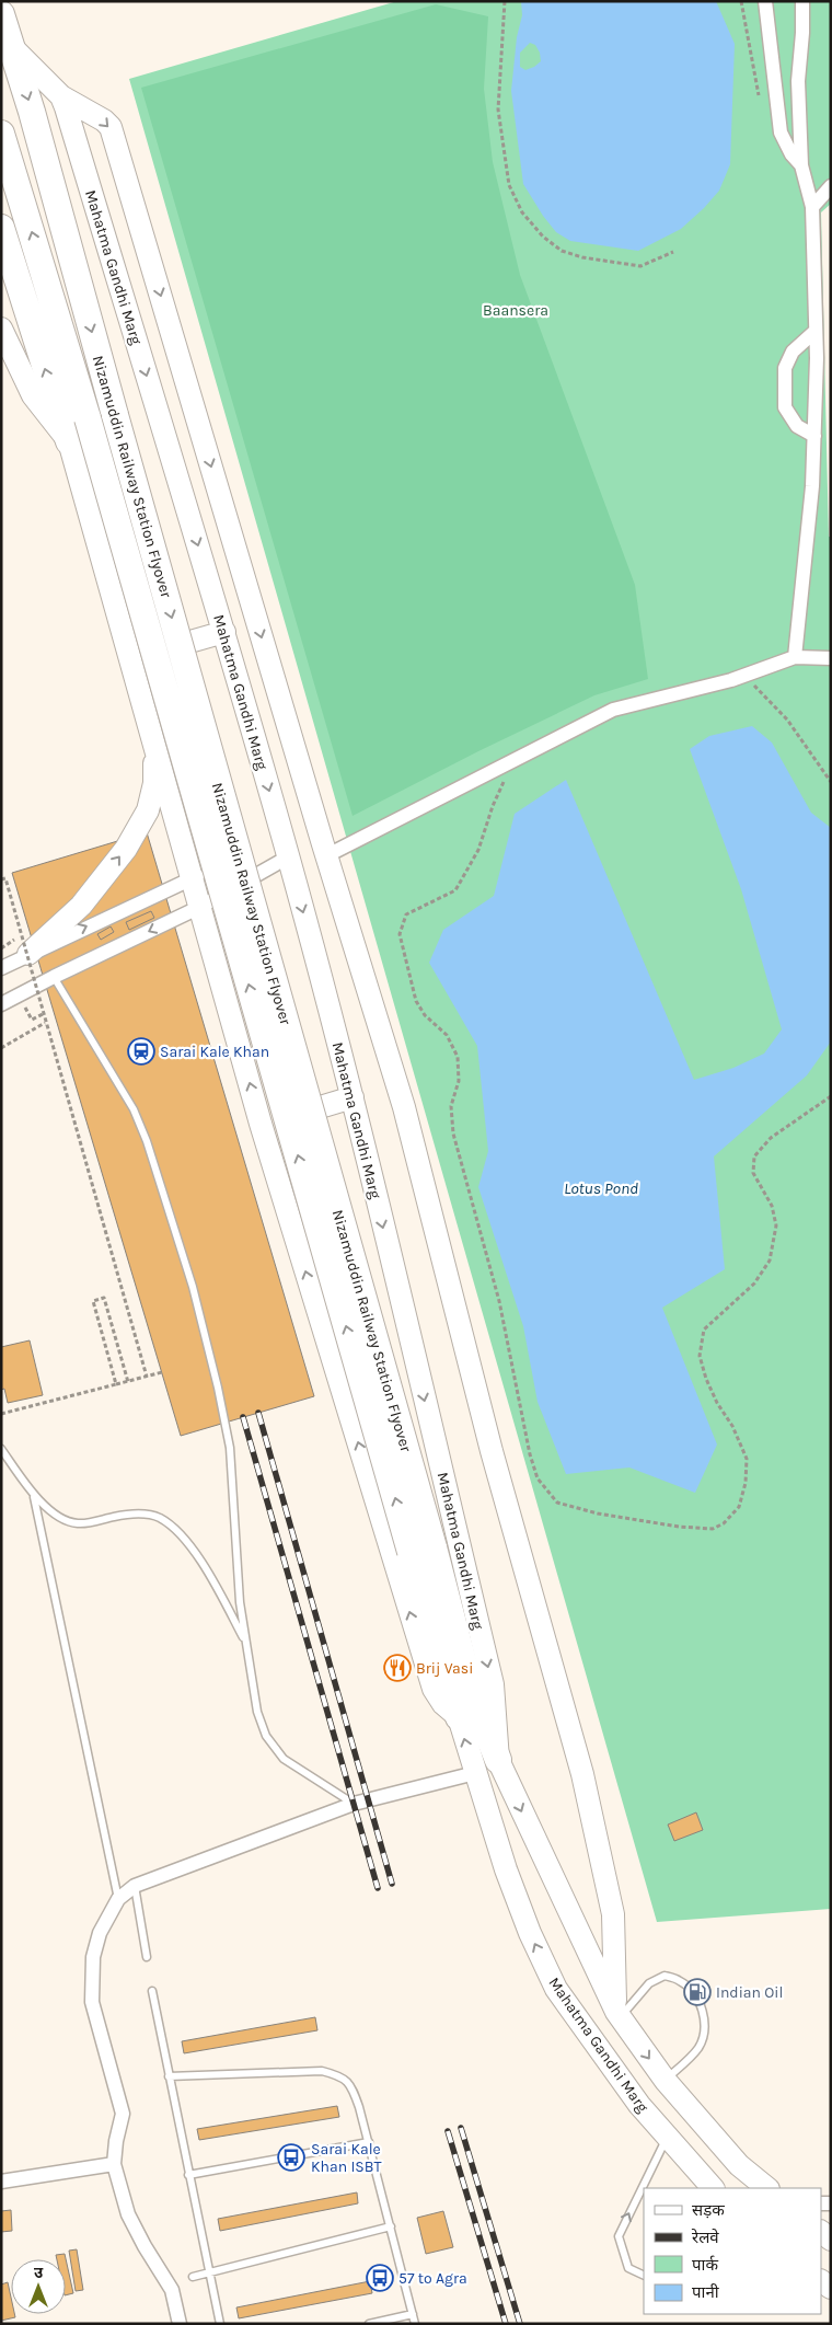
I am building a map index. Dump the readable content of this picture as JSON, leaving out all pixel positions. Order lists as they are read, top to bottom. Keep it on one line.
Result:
{"streets":{"highway":["Mahatma Gandhi Marg","Nizamuddin Railway Station Flyover"]},"crossings":[["Mahatma Gandhi Marg","Nizamuddin Railway Station Flyover"]],"water":["Lotus Pond"],"parks":["Baansera"],"places":{"station":["Sarai Kale Khan"],"restaurant":["Brij Vasi"],"fuel station":["Indian Oil"],"bus stop":["Sarai Kale Khan ISBT","57 to Agra"]},"legend":["सड़क","रेलवे","पार्क","पानी"],"north":"top"}
